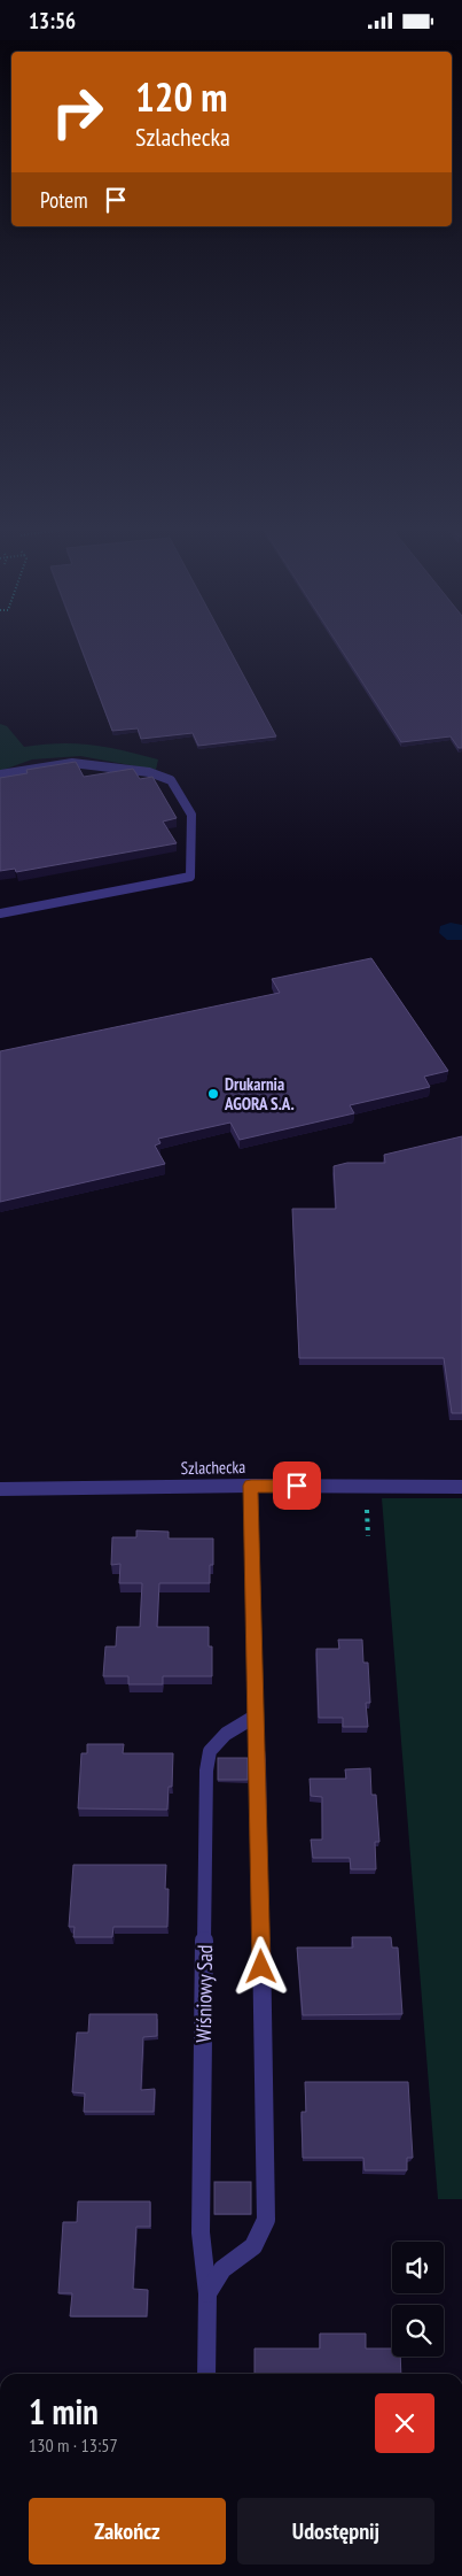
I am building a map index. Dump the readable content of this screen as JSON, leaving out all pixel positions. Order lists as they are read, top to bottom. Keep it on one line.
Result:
{"streets":{"street":["Szlachecka"],"lane":["Wiśniowy Sad"]},"places":["Drukarnia AGORA S.A."],"page":{"status":"13:56","turn":["120 m","Szlachecka"],"then":"Potem","heading":["1 min","130 m · 13:57"],"buttons":["Zakończ","Udostępnij"]}}
